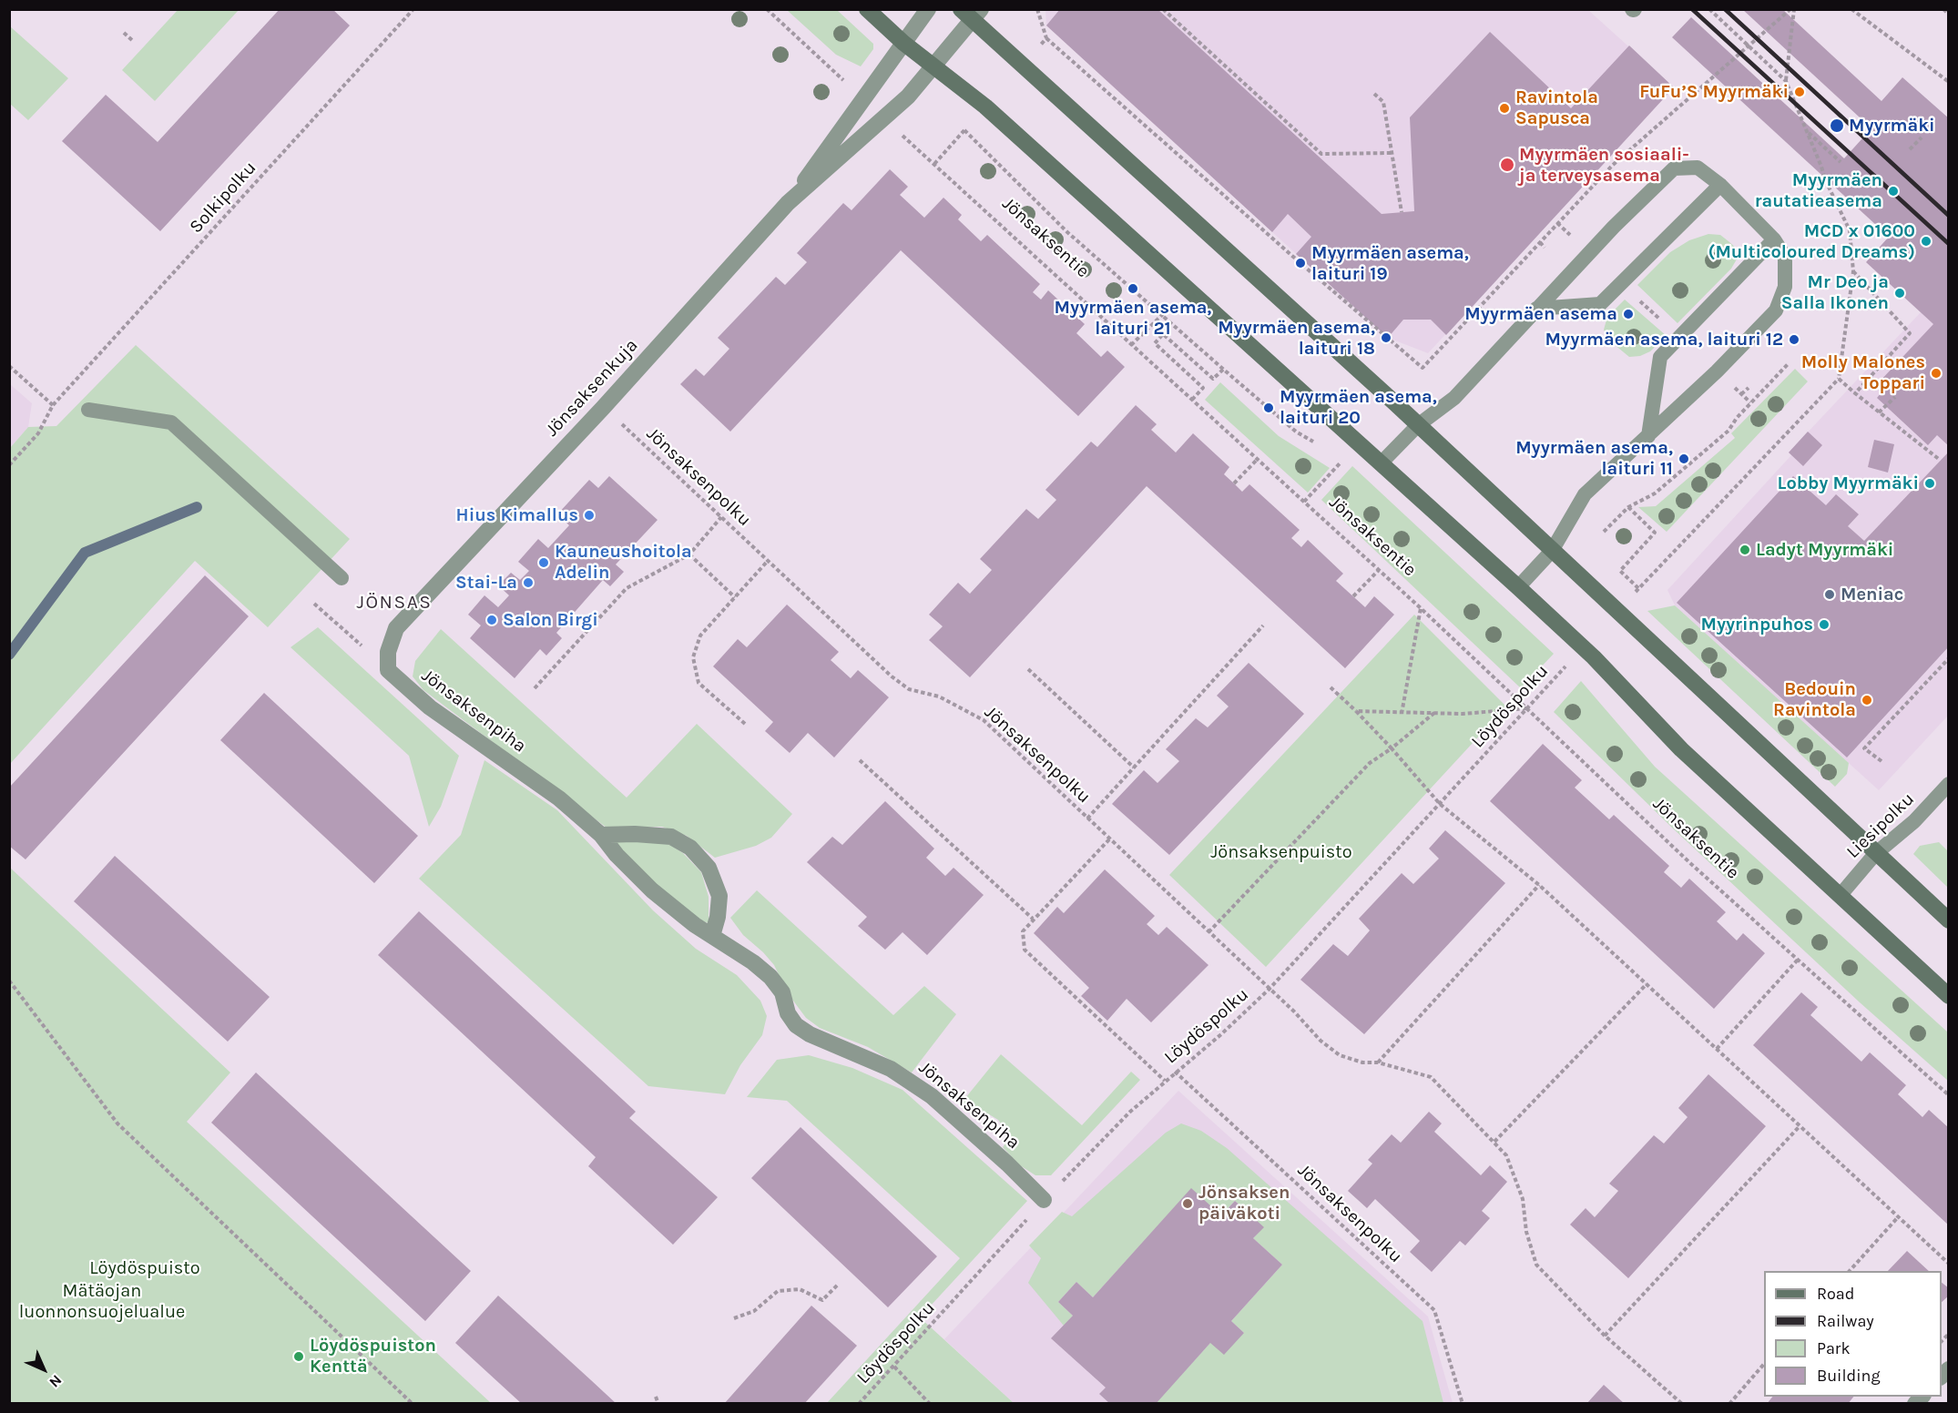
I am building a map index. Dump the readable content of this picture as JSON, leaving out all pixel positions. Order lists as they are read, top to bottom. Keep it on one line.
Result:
{"streets":{"street":["Jönsaksenkuja","Jönsaksenpiha"],"lane":["Liesipolku"],"path":["Solkipolku","Jönsaksentie","Jönsaksenpolku","Löydöspolku"]},"crossings":[["Jönsaksentie","Jönsaksenkuja"],["Jönsaksentie","Löydöspolku"],["Jönsaksenkuja","Jönsaksenpolku"],["Jönsaksenkuja","Jönsaksenpiha"],["Jönsaksenpolku","Löydöspolku"],["Löydöspolku","Jönsaksenpiha"]],"districts":["JÖNSAS"],"parks":["Jönsaksenpuisto","Löydöspuisto","Mätäojan luonnonsuojelualue"],"places":["FuFu’S Myyrmäki","Ravintola Sapusca","Myyrmäki","Myyrmäen sosiaali- ja terveysasema","Myyrmäen rautatieasema","MCD x 01600 (Multicoloured Dreams)","Myyrmäen asema, laituri 19","Myyrmäen asema, laituri 21","Mr Deo ja Salla Ikonen","Myyrmäen asema","Myyrmäen asema, laituri 18","Myyrmäen asema, laituri 12","Molly Malones Toppari","Myyrmäen asema, laituri 20","Myyrmäen asema, laituri 11","Lobby Myyrmäki","Hius Kimallus","Ladyt Myyrmäki","Kauneushoitola Adelin","Stai-La","Meniac","Salon Birgi","Myyrinpuhos","Bedouin Ravintola","Jönsaksen päiväkoti","Löydöspuiston Kenttä"],"legend":["Road","Railway","Park","Building"],"north":"bottom right"}
